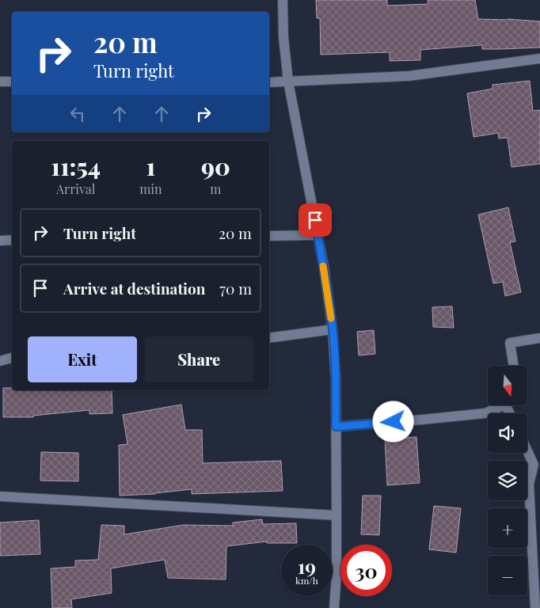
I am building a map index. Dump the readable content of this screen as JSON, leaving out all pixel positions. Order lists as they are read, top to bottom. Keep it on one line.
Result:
{"north":"bottom","page":{"turn":["20 m","Turn right"],"eta":["11:54","Arrival","1","min","90","m"],"list":[{"name":"Turn right","value":"20 m"},{"name":"Arrive at destination","value":"70 m"}],"buttons":["Exit","Share"],"map_buttons":["+","−"],"speed":"19 km/h","limit":"30"}}
